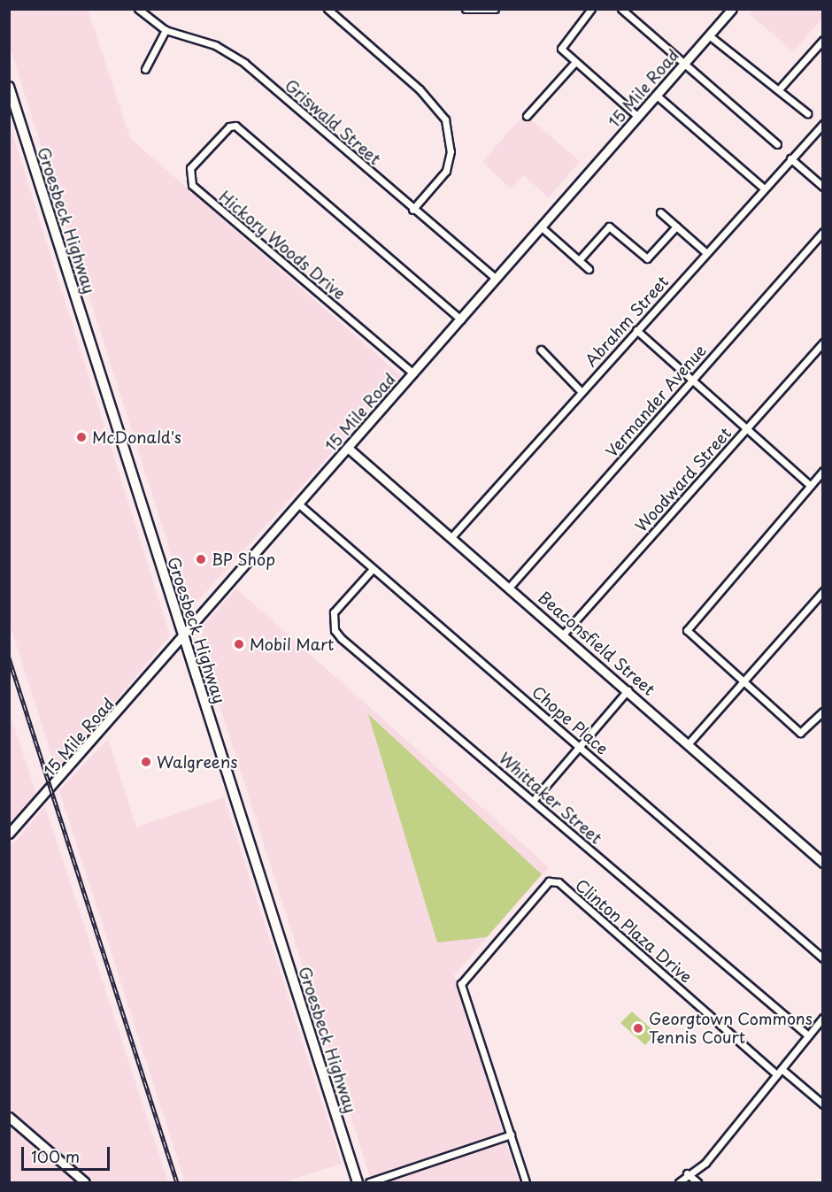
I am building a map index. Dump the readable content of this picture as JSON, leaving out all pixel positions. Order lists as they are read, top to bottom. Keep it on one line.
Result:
{"streets":{"main road":["15 Mile Road","Groesbeck Highway","Beaconsfield Street"],"street":["Griswald Street","Hickory Woods Drive","Abrahm Street","Vermander Avenue","Woodward Street","Chope Place","Whittaker Street","Clinton Plaza Drive"]},"crossings":[["15 Mile Road","Griswald Street"],["15 Mile Road","Groesbeck Highway"],["15 Mile Road","Hickory Woods Drive"],["15 Mile Road","Beaconsfield Street"],["15 Mile Road","Chope Place"],["Abrahm Street","Beaconsfield Street"],["Vermander Avenue","Beaconsfield Street"],["Woodward Street","Beaconsfield Street"],["Chope Place","Whittaker Street"]],"places":["McDonald's","BP Shop","Mobil Mart","Walgreens","Georgtown Commons Tennis Court"],"scale_bar":"100 m"}
